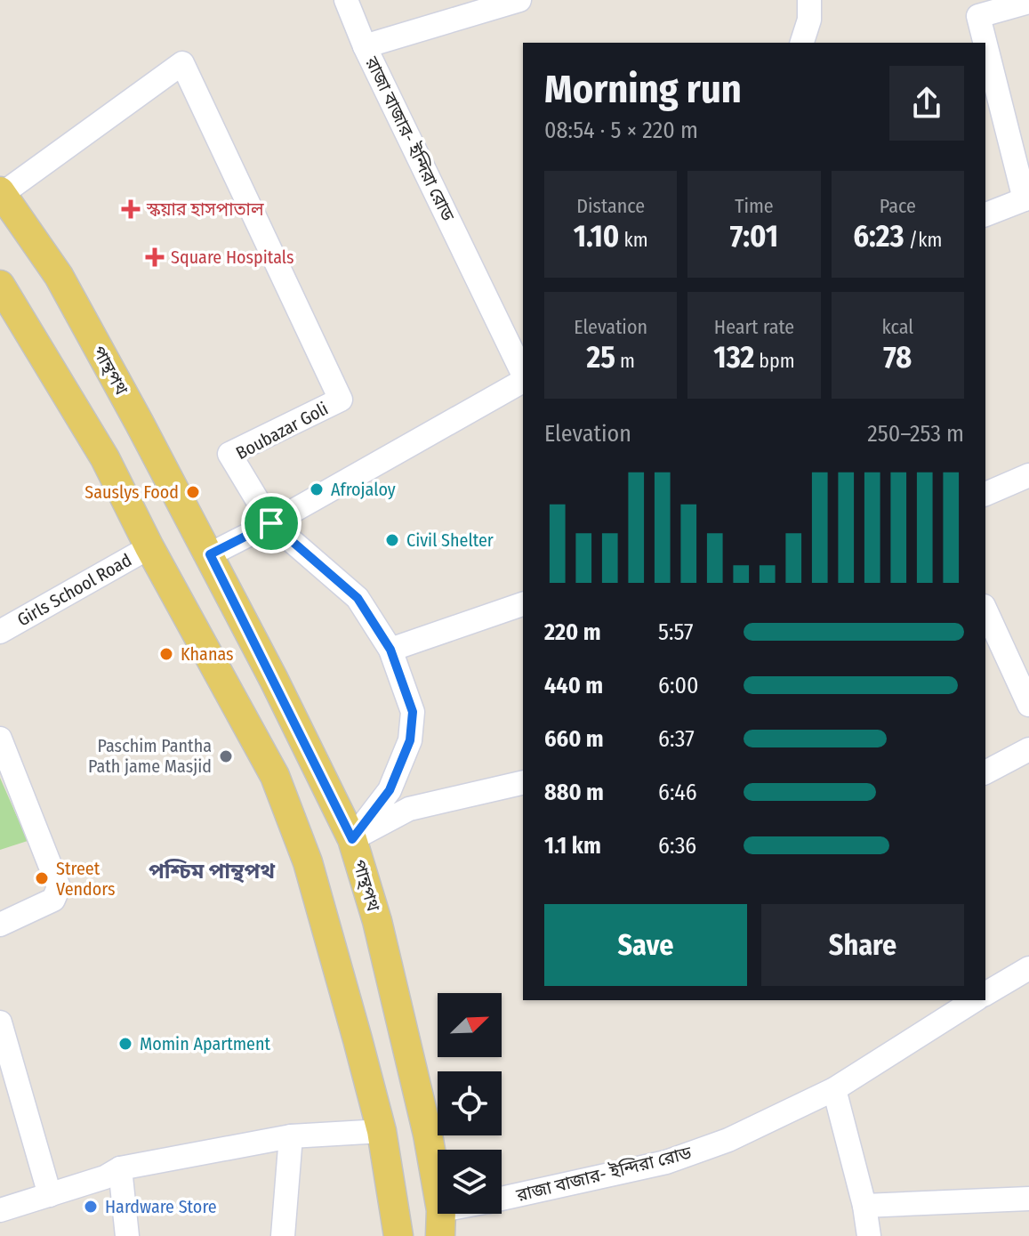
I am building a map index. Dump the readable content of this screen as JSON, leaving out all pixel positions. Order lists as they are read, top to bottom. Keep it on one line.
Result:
{"streets":{"main road":["পান্থপথ"],"street":["রাজা বাজার- ইন্দিরা রোড","Boubazar Goli","Girls School Road"]},"crossings":[["রাজা বাজার- ইন্দিরা রোড","পান্থপথ"],["রাজা বাজার- ইন্দিরা রোড","Boubazar Goli"],["পান্থপথ","Boubazar Goli"]],"districts":["পশ্চিম পান্থপথ"],"places":{"health":["স্কয়ার হাসপাতাল","Square Hospitals"],"other":["Afrojaloy","Sauslys Food","Civil Shelter","Khanas","Paschim Pantha Path jame Masjid","Street Vendors","Momin Apartment","Hardware Store"]},"north":"top right","page":{"heading":["Morning run","08:54 · 5 × 220 m"],"stats":[["Distance","1.10 km"],["Time","7:01"],["Pace","6:23 /km"],["Elevation","25 m"],["Heart rate","132 bpm"],["kcal","78"]],"chart":["Elevation","250–253 m"],"list":[{"name":"220 m","note":"5:57"},{"name":"440 m","note":"6:00"},{"name":"660 m","note":"6:37"},{"name":"880 m","note":"6:46"},{"name":"1.1 km","note":"6:36"}],"buttons":["Save","Share"]}}
